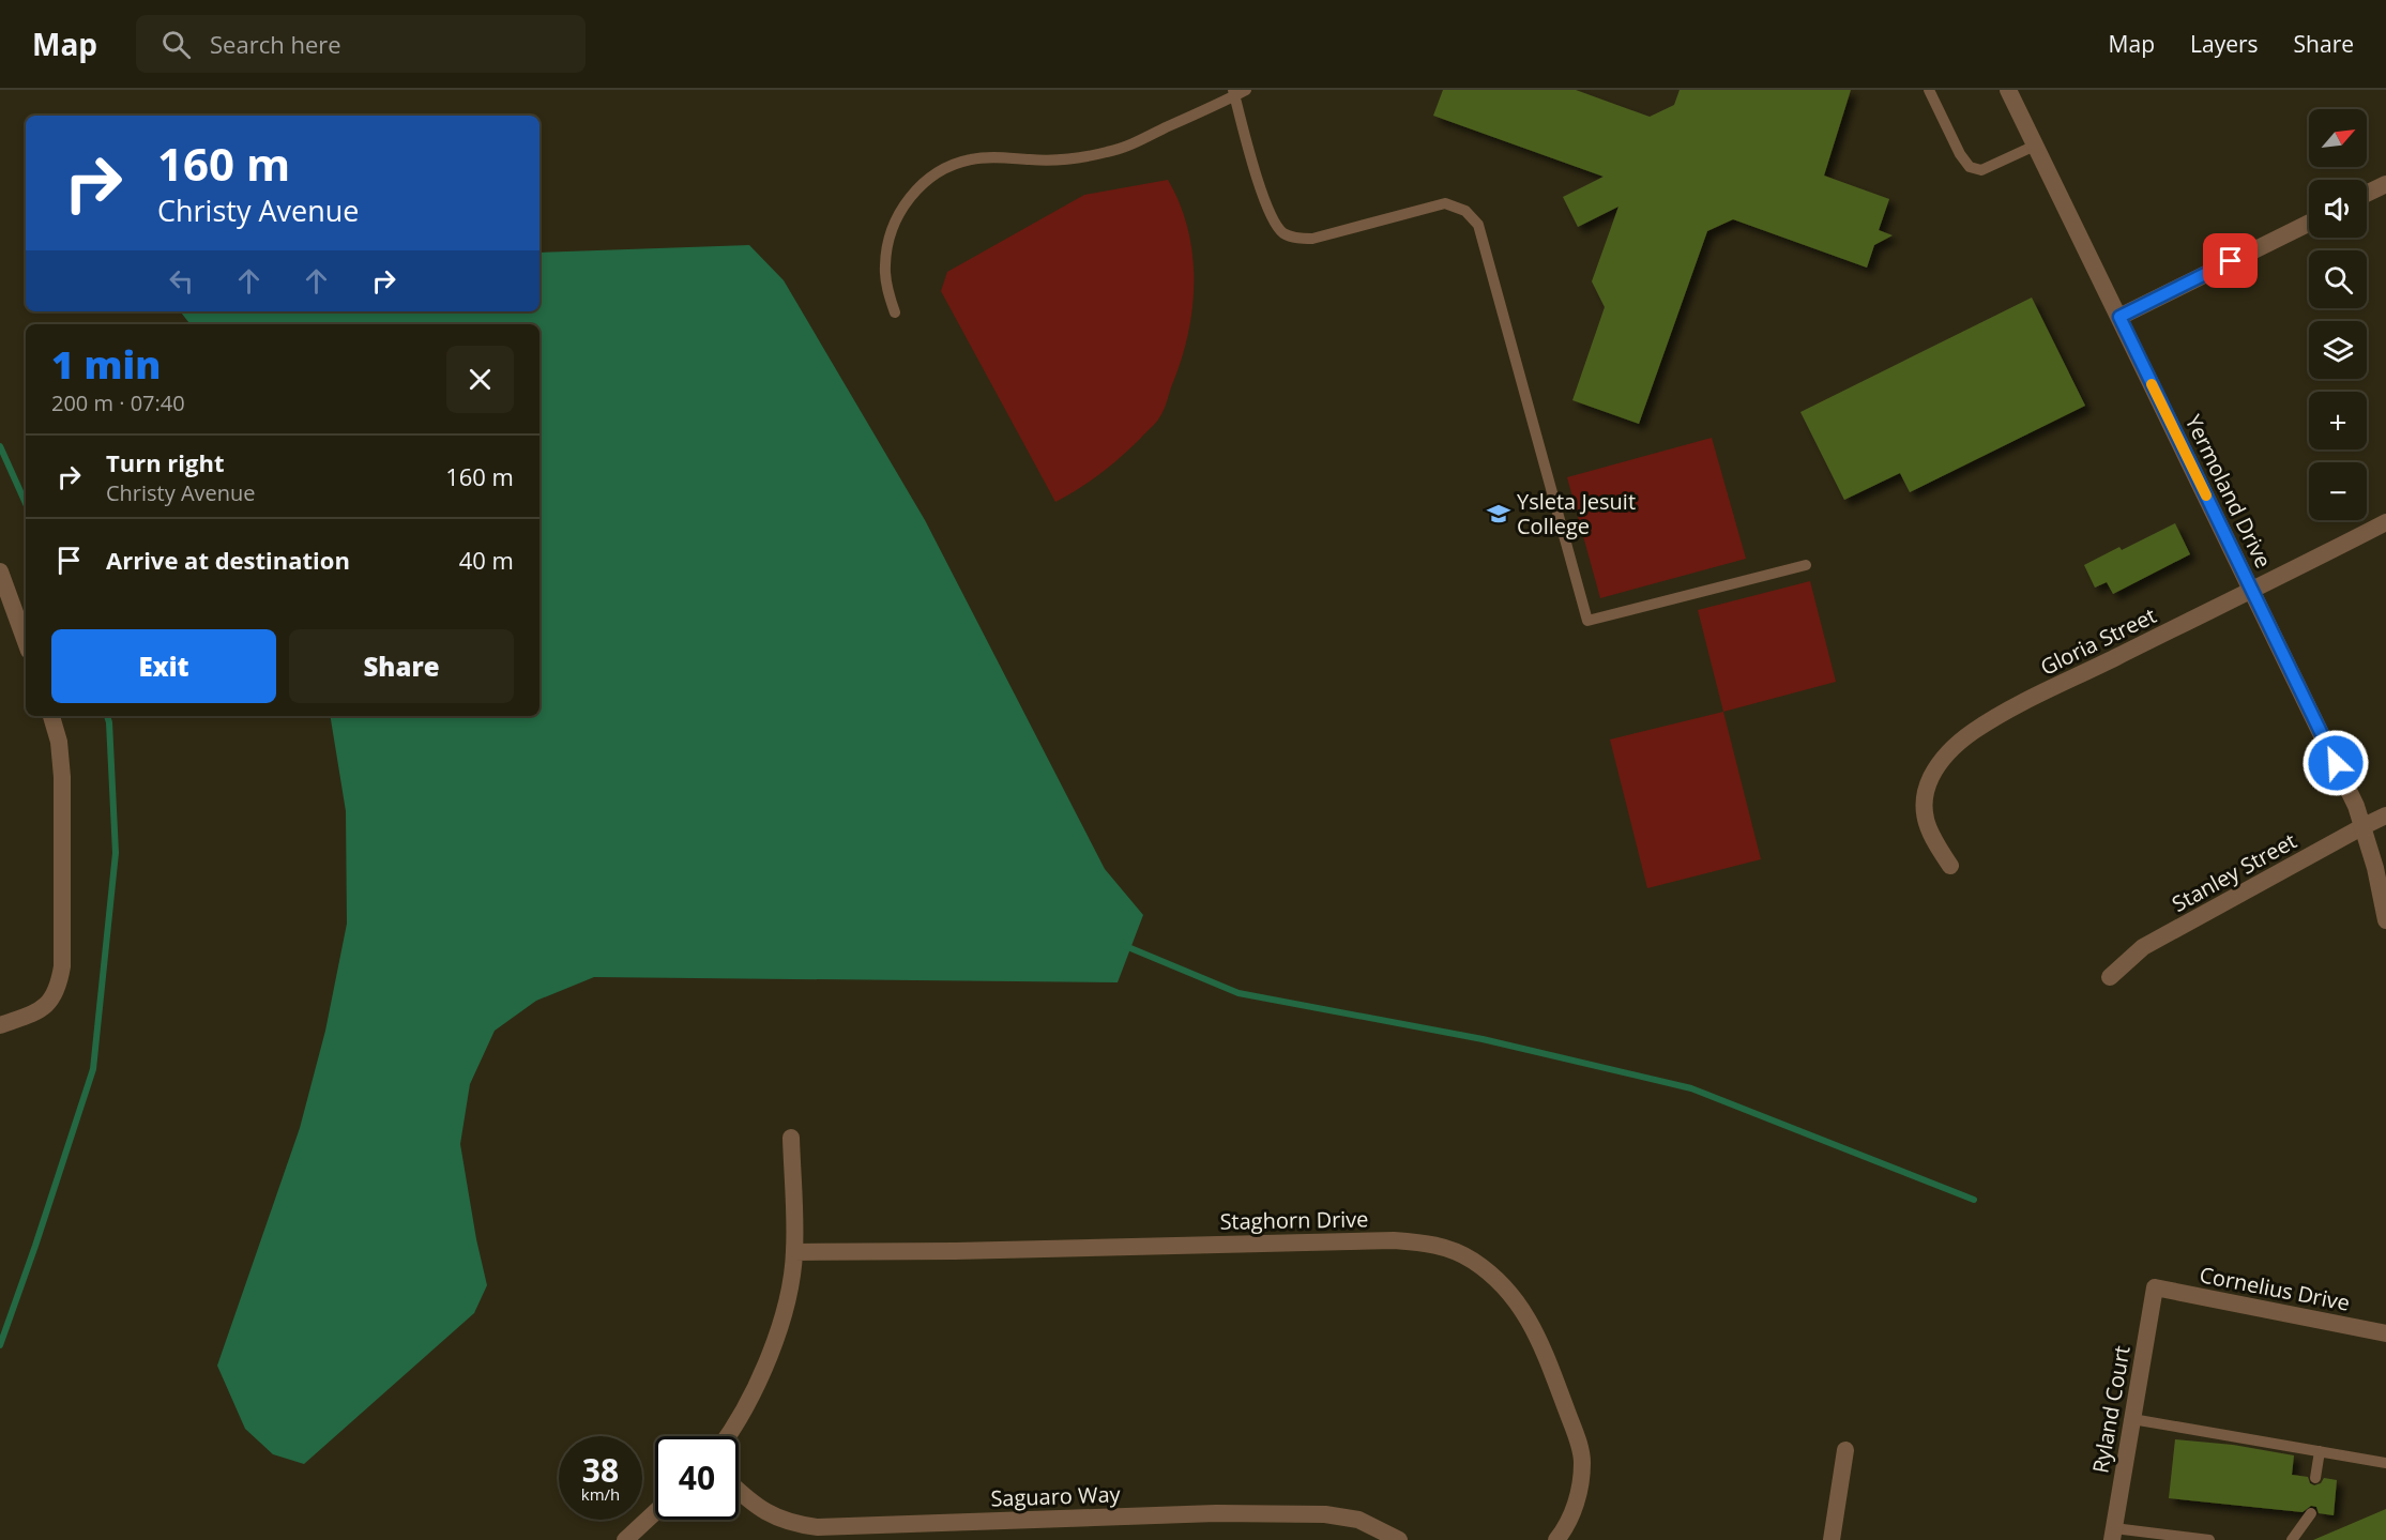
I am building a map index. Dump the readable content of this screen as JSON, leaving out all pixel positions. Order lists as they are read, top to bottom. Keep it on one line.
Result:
{"streets":{"street":["Yermoland Drive","Gloria Street","Stanley Street","Staghorn Drive","Cornelius Drive","Ryland Court","Saguaro Way"]},"crossings":[["Yermoland Drive","Gloria Street"],["Yermoland Drive","Stanley Street"],["Cornelius Drive","Ryland Court"]],"places":{"school or university":["Ysleta Jesuit College"]},"north":"top right","page":{"header":"Map","search":"Search here","nav":["Map","Layers","Share"],"map_buttons":["+","−"],"turn":["160 m","Christy Avenue"],"heading":["1 min","200 m · 07:40"],"list":[{"name":"Turn right","note":"Christy Avenue","value":"160 m"},{"name":"Arrive at destination","value":"40 m"}],"buttons":["Exit","Share"],"speed":"38 km/h","limit":"40"}}
